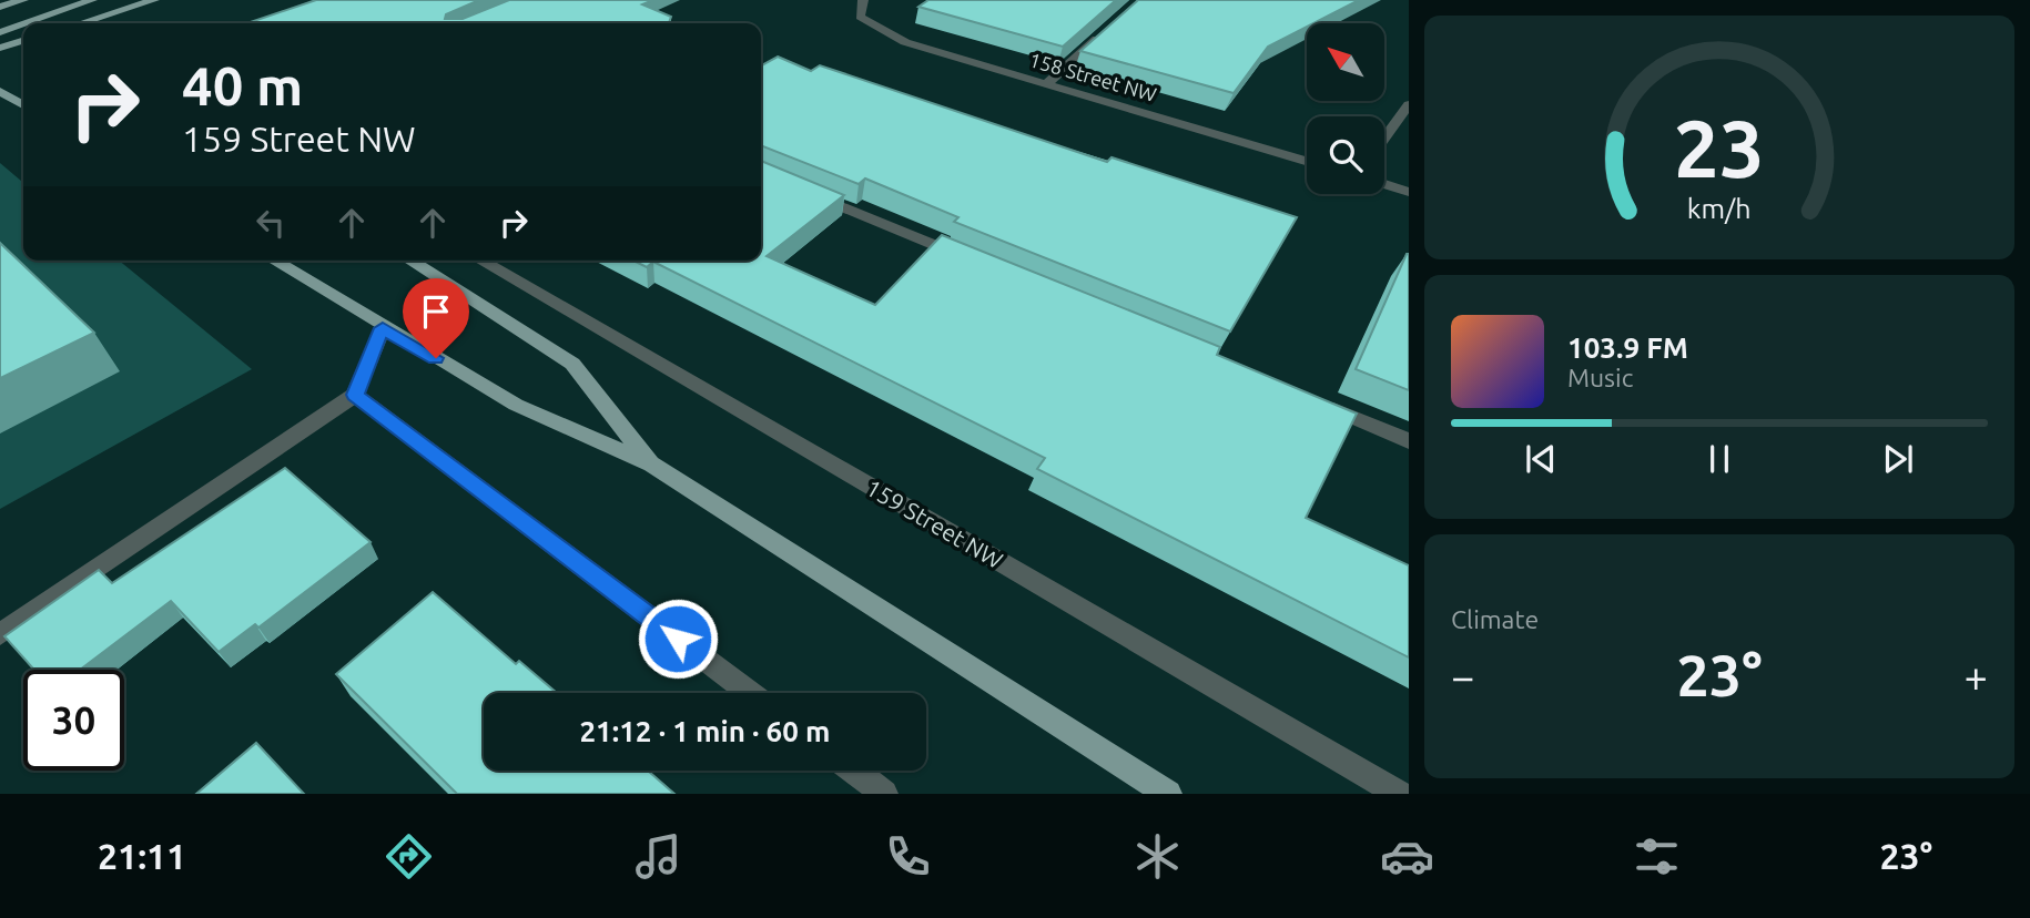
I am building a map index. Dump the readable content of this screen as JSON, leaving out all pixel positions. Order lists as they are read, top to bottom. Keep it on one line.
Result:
{"streets":{"street":["158 Street NW","159 Street NW"]},"north":"top left","page":{"turn":["40 m","159 Street NW"],"song":["103.9 FM","Music"],"tile":"Climate","heat":["−","23°","+"],"limit":"30","trip":"21:12 · 1 min · 60 m","tabs":["21:11","23°"],"gauge":["23","km/h"]}}
